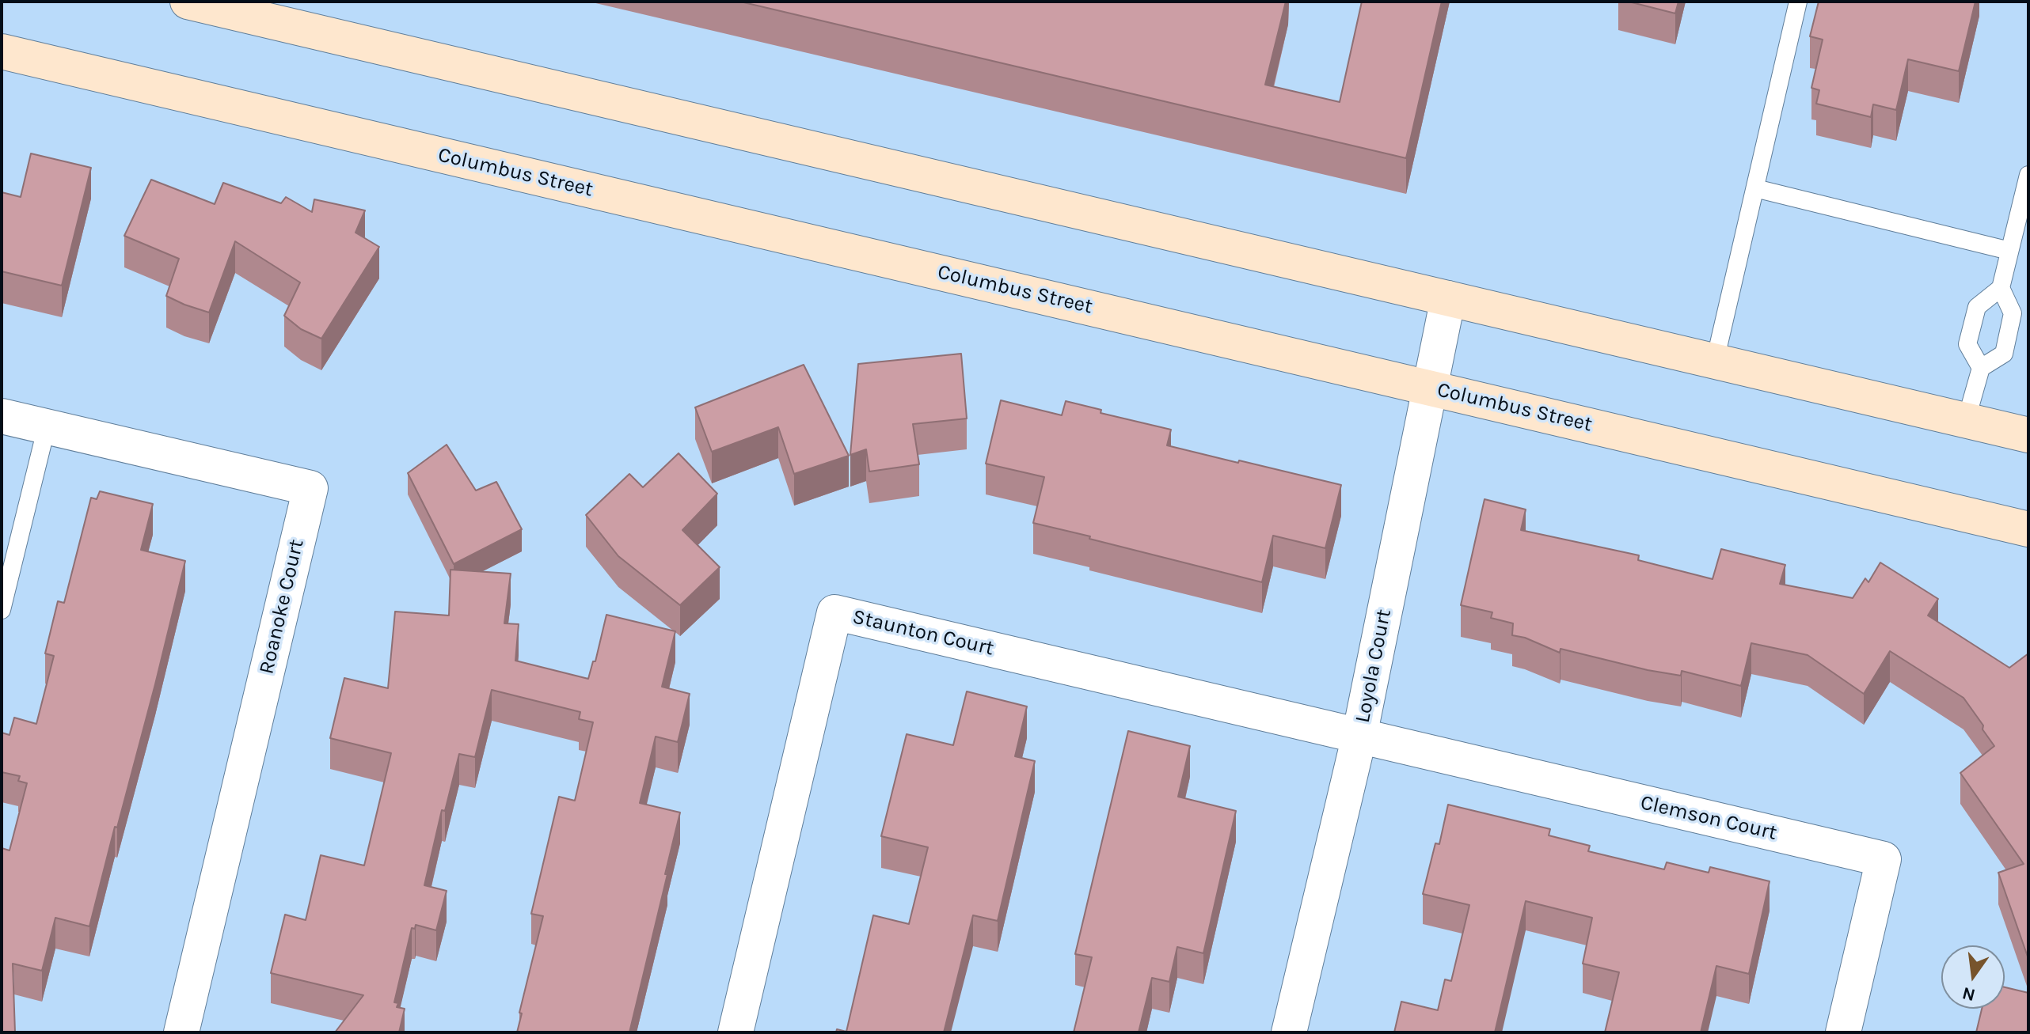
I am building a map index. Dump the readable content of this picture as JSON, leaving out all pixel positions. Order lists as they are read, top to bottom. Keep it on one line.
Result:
{"streets":{"main road":["Columbus Street"],"street":["Roanoke Court","Staunton Court","Loyola Court","Clemson Court"]},"crossings":[["Columbus Street","Loyola Court"],["Staunton Court","Loyola Court"],["Staunton Court","Clemson Court"],["Loyola Court","Clemson Court"]],"north":"bottom"}
